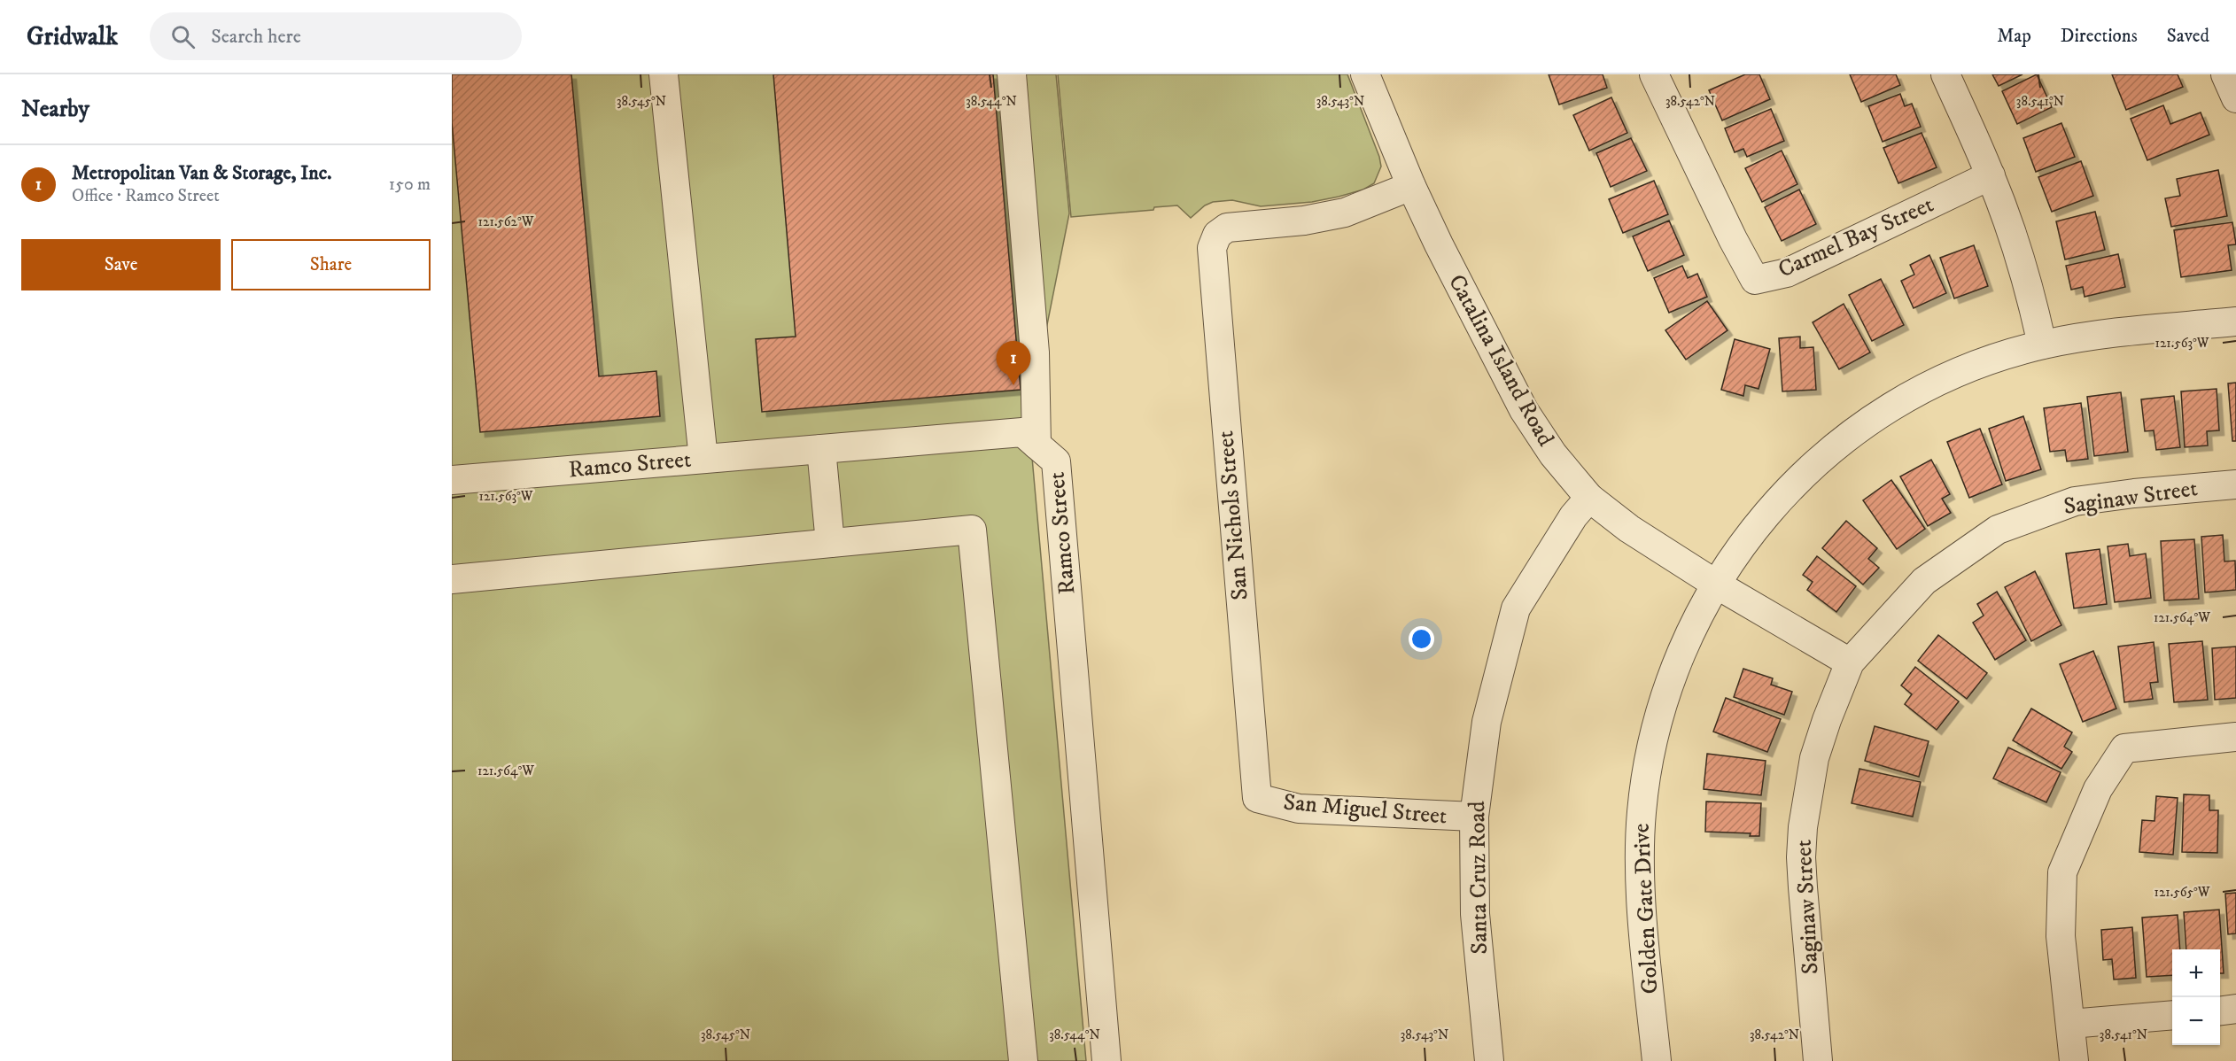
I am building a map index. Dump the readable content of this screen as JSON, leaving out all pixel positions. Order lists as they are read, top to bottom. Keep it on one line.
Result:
{"streets":{"street":["Carmel Bay Street","Catalina Island Road","Ramco Street","Saginaw Street","San Nichols Street","San Miguel Street","Santa Cruz Road","Golden Gate Drive"]},"crossings":[["Catalina Island Road","Saginaw Street"],["Catalina Island Road","San Nichols Street"],["Catalina Island Road","Santa Cruz Road"],["Catalina Island Road","Golden Gate Drive"],["San Nichols Street","San Miguel Street"],["San Miguel Street","Santa Cruz Road"]],"page":{"header":"Gridwalk","search":"Search here","nav":["Map","Directions","Saved"],"heading":"Nearby","list":[{"mark":"1","name":"Metropolitan Van & Storage, Inc.","note":"Office · Ramco Street","value":"150 m"}],"buttons":["Save","Share"],"pins":"1","map_buttons":["+","−"]},"coordinates":["38.545°N","38.544°N","38.543°N","38.542°N","38.541°N","121.562°W","121.563°W","121.564°W","121.565°W"]}
